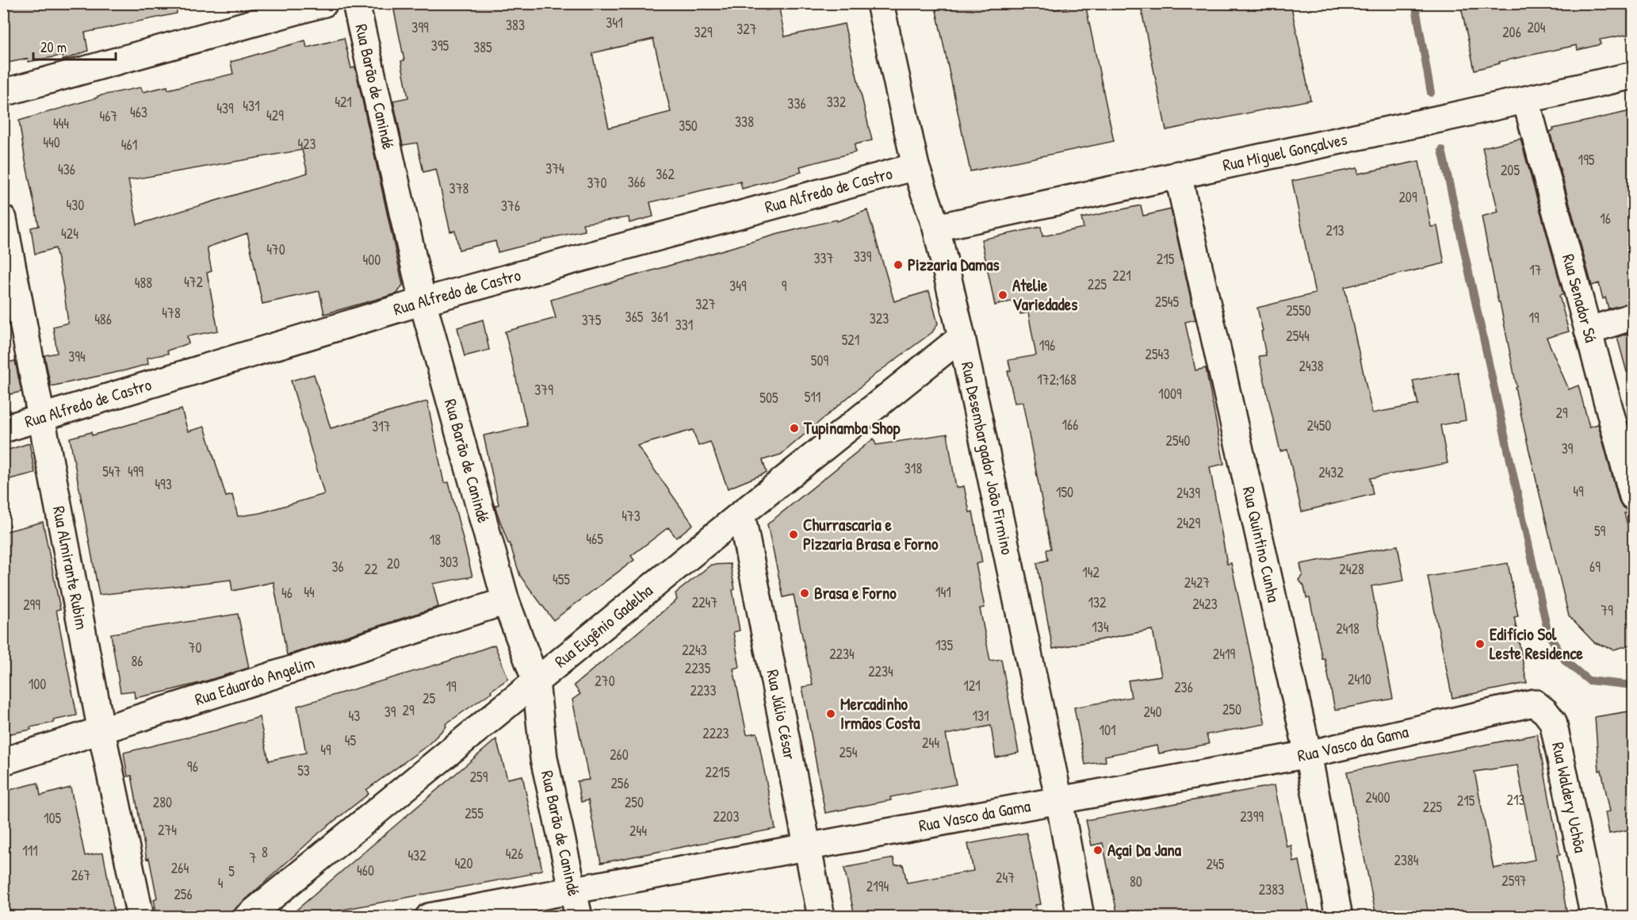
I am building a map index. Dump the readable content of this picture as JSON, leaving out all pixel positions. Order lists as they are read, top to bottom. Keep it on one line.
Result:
{"streets":{"street":["Rua Barão de Canindé","Rua Miguel Gonçalves","Rua Alfredo de Castro","Rua Senador Sá","Rua Desembargador João Firmino","Rua Quintino Cunha","Rua Almirante Rubim","Rua Eugênio Gadelha","Rua Eduardo Angelim","Rua Júlio César","Rua Vasco da Gama","Rua Waldery Uchôa"]},"crossings":[["Rua Barão de Canindé","Rua Alfredo de Castro"],["Rua Barão de Canindé","Rua Eugênio Gadelha"],["Rua Barão de Canindé","Rua Eduardo Angelim"],["Rua Barão de Canindé","Rua Vasco da Gama"],["Rua Miguel Gonçalves","Rua Senador Sá"],["Rua Miguel Gonçalves","Rua Desembargador João Firmino"],["Rua Miguel Gonçalves","Rua Quintino Cunha"],["Rua Alfredo de Castro","Rua Desembargador João Firmino"],["Rua Alfredo de Castro","Rua Almirante Rubim"],["Rua Desembargador João Firmino","Rua Eugênio Gadelha"],["Rua Desembargador João Firmino","Rua Vasco da Gama"],["Rua Quintino Cunha","Rua Vasco da Gama"],["Rua Almirante Rubim","Rua Eduardo Angelim"],["Rua Eugênio Gadelha","Rua Júlio César"],["Rua Júlio César","Rua Vasco da Gama"],["Rua Vasco da Gama","Rua Waldery Uchôa"]],"places":["Pizzaria Damas","Atelie Variedades","Tupinamba Shop","Churrascaria e Pizzaria Brasa e Forno","Brasa e Forno","Edifício Sol Leste Residence","Mercadinho Irmãos Costa","Açai Da Jana"],"house_numbers":["341","383","399","204","327","329","206","395","385","421","332","336","431","439","463","429","467","338","444","350","440","423","461","195","374","436","205","362","366","370","378","209","430","376","16","213","424","470","339","337","215","400","17","221","472","488","225","349","9","2545","327","2550","478","365","361","19","323","486","375","331","2544","521","196","2543","394","509","2438","172;168","379","1009","511","505","29","166","2450","317","2540","39","318","547","499","2432","493","49","150","2439","473","2429","59","465","18","303","20","36","69","22","2428","142","455","2427","44","141","46","2247","132","2423","299","79","134","2418","135","70","2243","2234","2419","86","2235","2234","2410","270","100","121","19","236","2233","25","250","29","39","240","43","131","101","2223","45","244","49","254","260","96","53","2215","259","256","2400","213","215","280","250","225","255","2203","2399","105","274","244","111","8","426","432","7","2384","420","245","264","460","5","267","247","2597","80","4","2194","2383","256"],"scale_bar":"20 m"}
